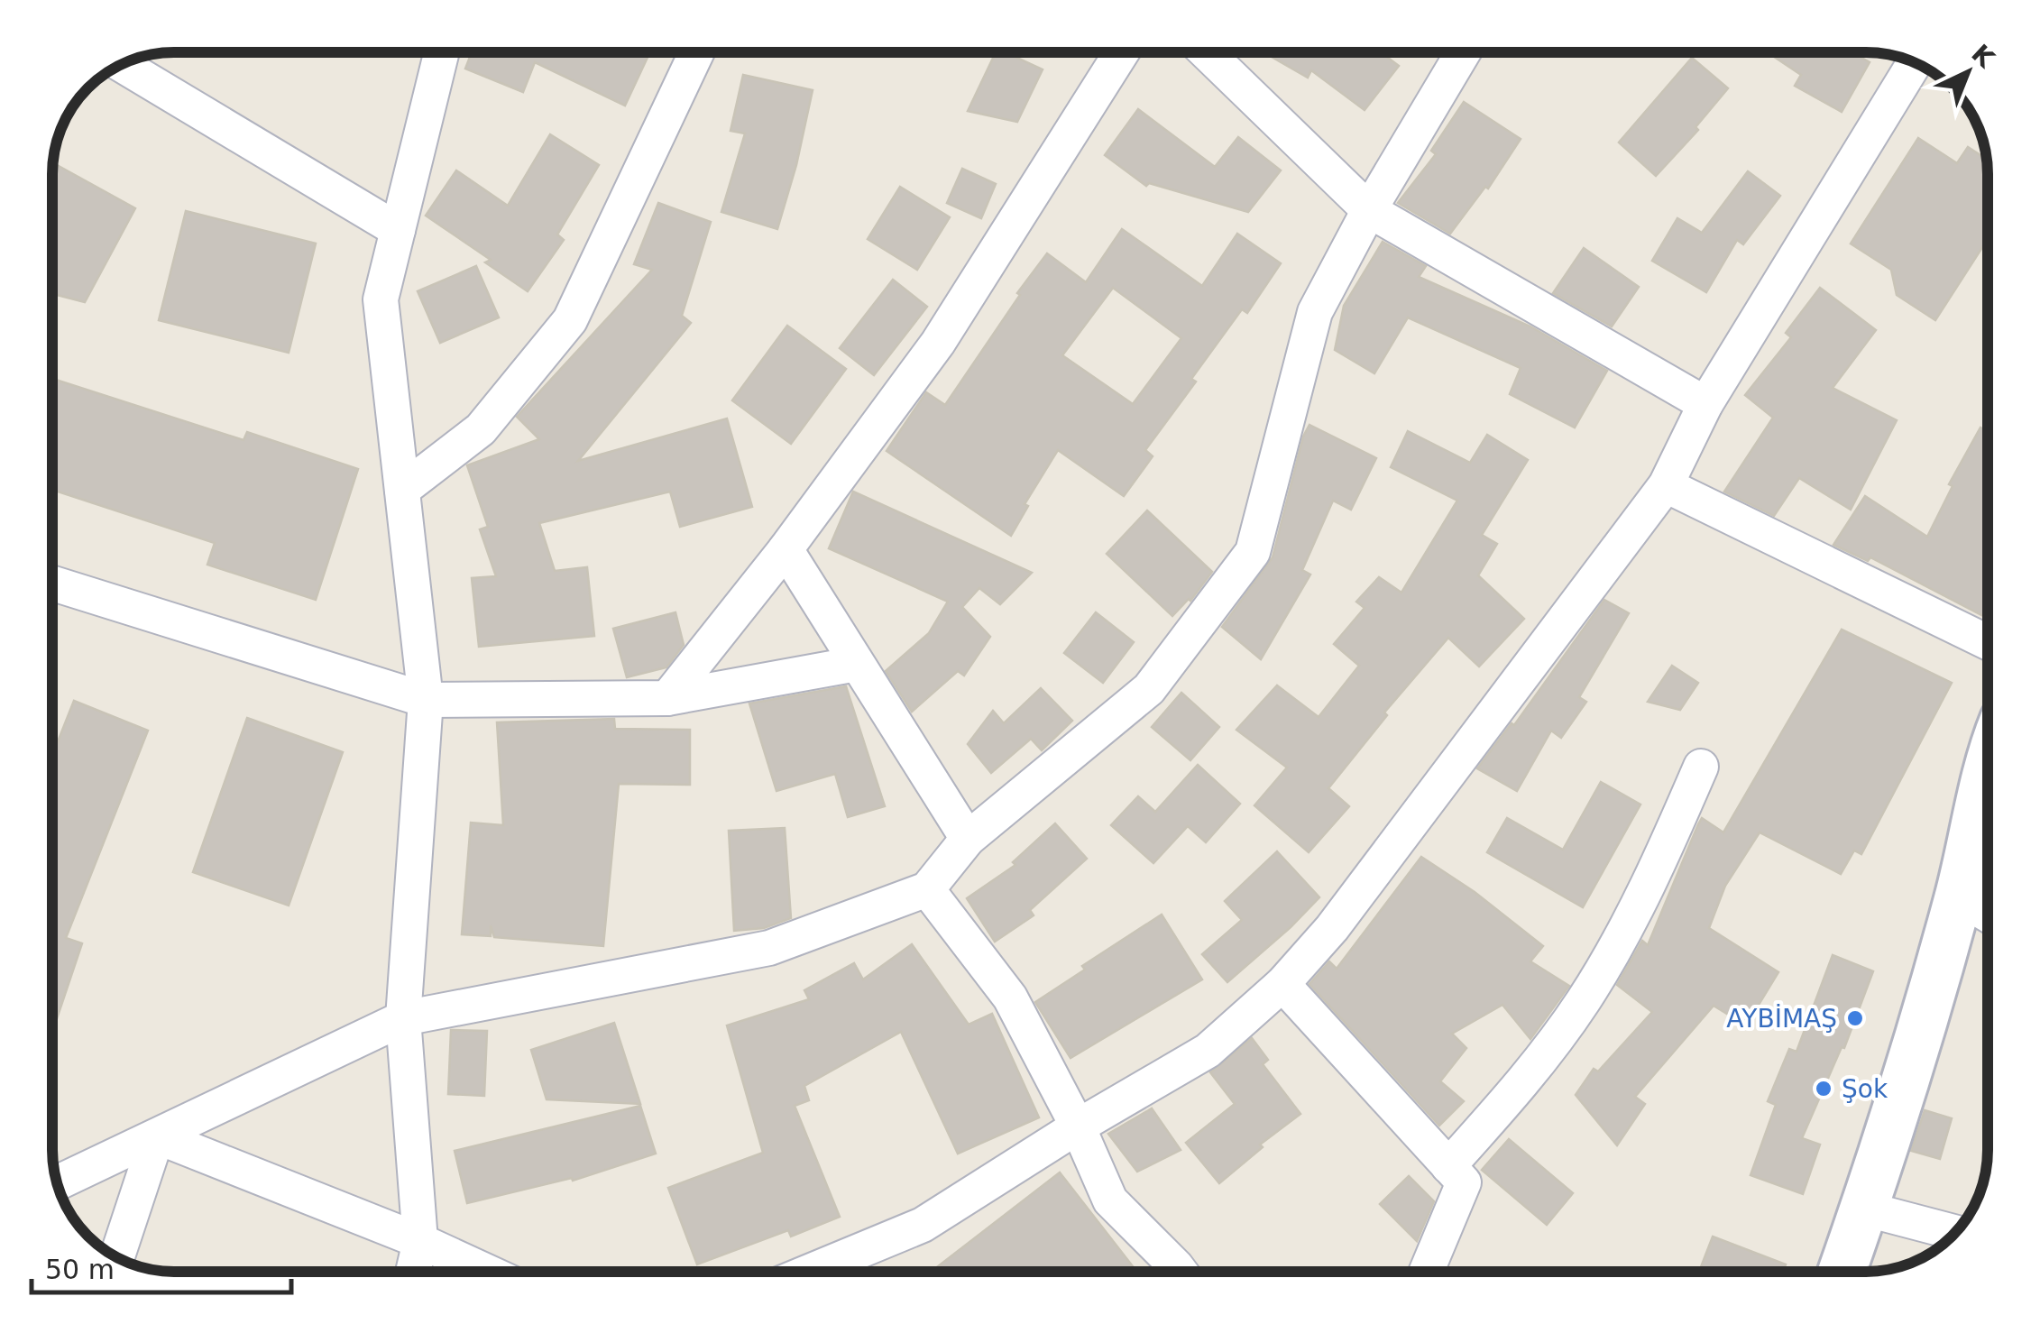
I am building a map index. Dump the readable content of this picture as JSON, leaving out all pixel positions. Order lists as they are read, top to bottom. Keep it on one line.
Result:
{"places":["AYBİMAŞ","Şok"],"scale_bar":"50 m","north":"top right"}
